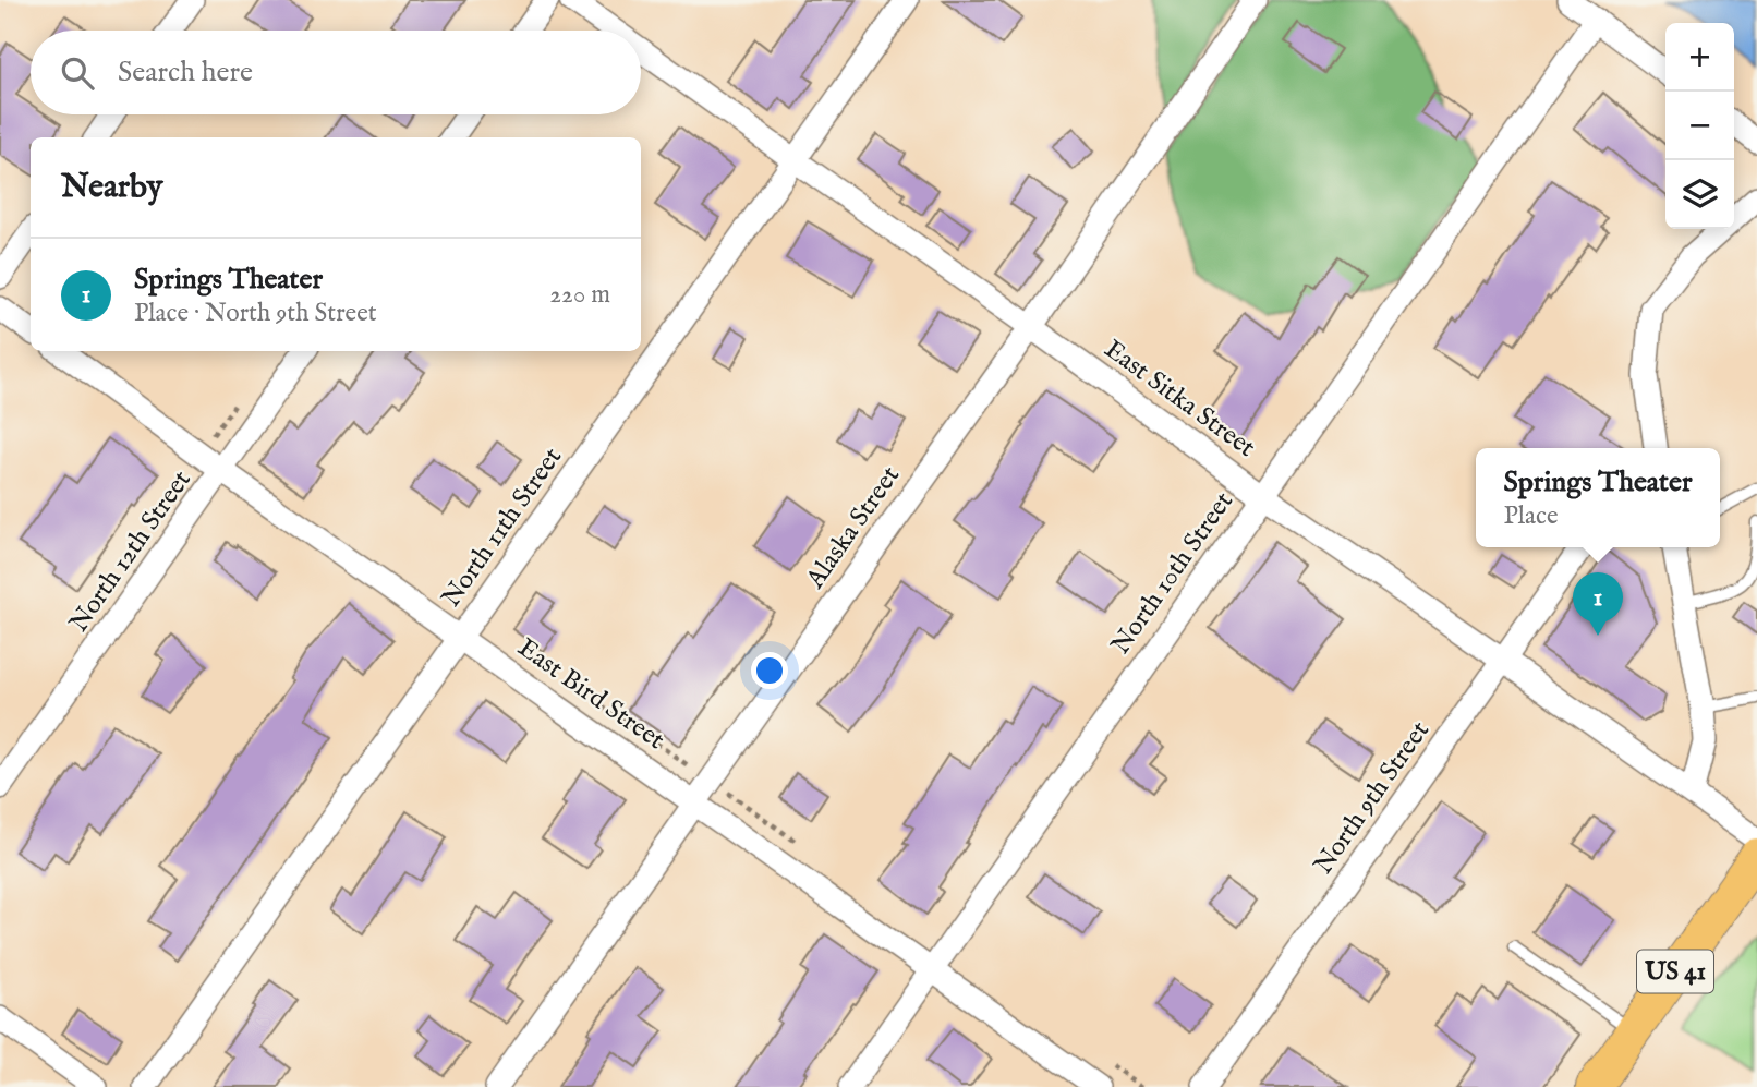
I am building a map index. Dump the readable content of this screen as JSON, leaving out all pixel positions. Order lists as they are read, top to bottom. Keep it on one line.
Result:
{"streets":{"main road":["US 41"],"street":["East Sitka Street","North 11th Street","Alaska Street","North 12th Street","North 10th Street","East Bird Street","North 9th Street"]},"crossings":[["East Sitka Street","North 11th Street"],["East Sitka Street","Alaska Street"],["East Sitka Street","North 10th Street"],["East Sitka Street","North 9th Street"],["North 11th Street","East Bird Street"],["Alaska Street","East Bird Street"],["North 12th Street","East Bird Street"],["North 10th Street","East Bird Street"]],"page":{"map_buttons":["+","−"],"search":"Search here","heading":"Nearby","list":[{"mark":"1","name":"Springs Theater","note":"Place · North 9th Street","value":"220 m"}],"popup":["Springs Theater","Place"],"pins":"1"}}
